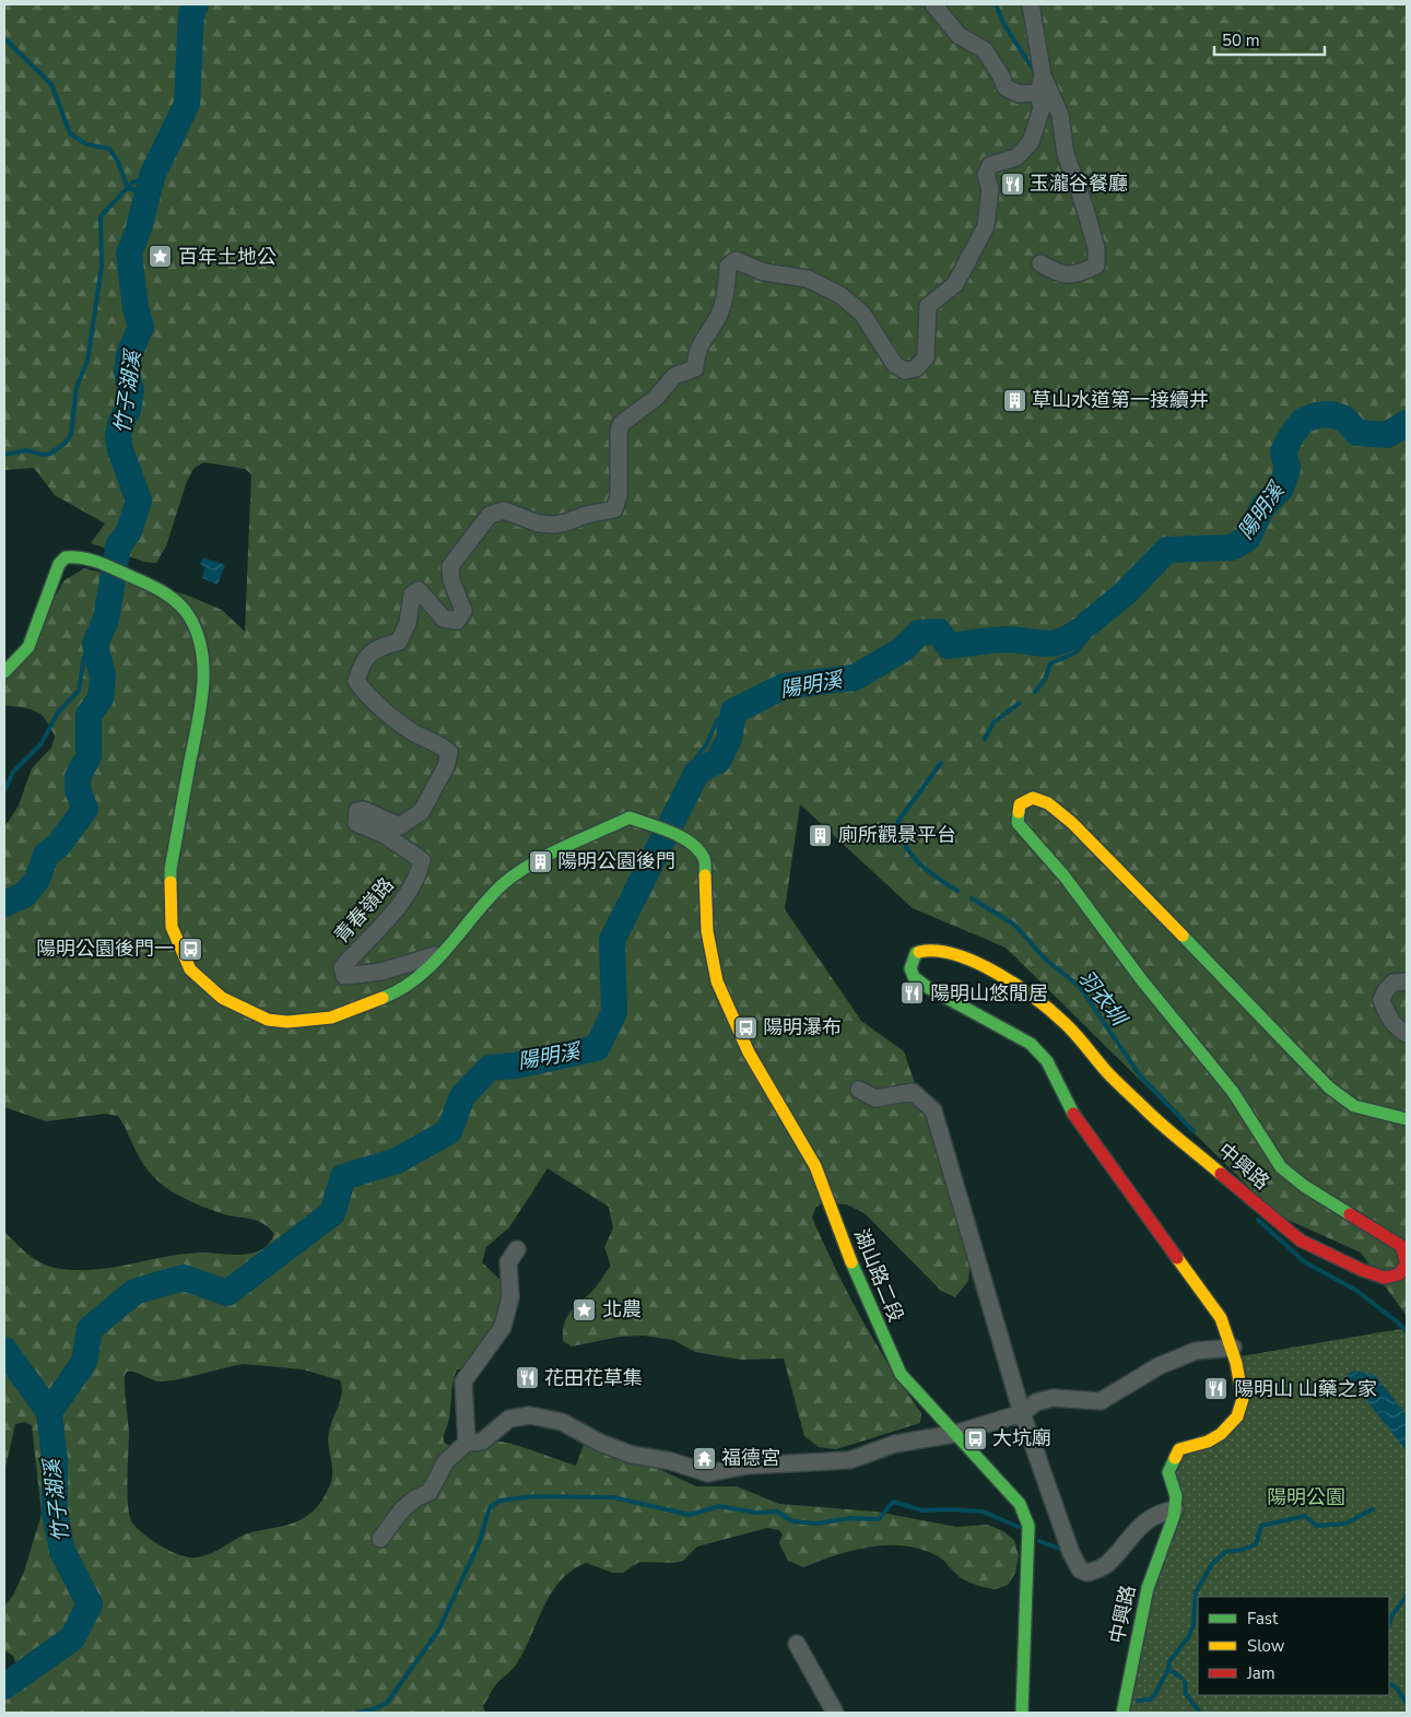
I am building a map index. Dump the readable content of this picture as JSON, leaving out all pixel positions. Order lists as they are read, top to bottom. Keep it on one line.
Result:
{"streets":{"street":["青春嶺路","中興路","湖山路二段"]},"crossings":[["青春嶺路","湖山路二段"]],"water":["竹子湖溪","陽明溪","羽衣圳"],"parks":["陽明公園"],"places":{"restaurant":["玉瀧谷餐廳","陽明山悠閒居","花田花草集","陽明山 山藥之家"],"place":["百年土地公","北農"],"building":["草山水道第一接續井","廁所觀景平台","陽明公園後門"],"bus stop":["陽明公園後門一","陽明瀑布","大坑廟"],"temple":["福德宮"]},"legend":["Fast","Slow","Jam"],"scale_bar":"50 m"}
